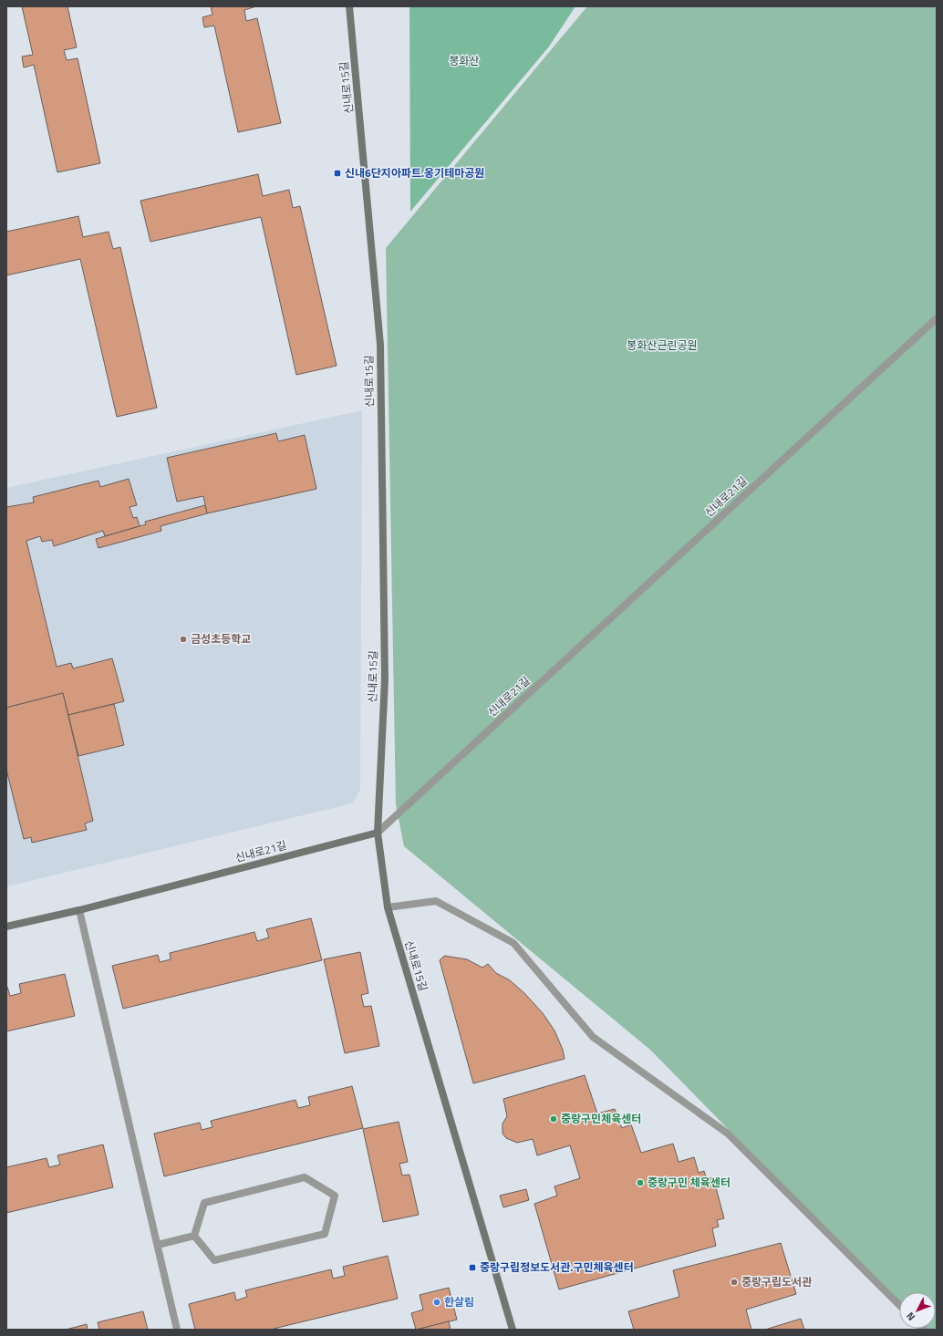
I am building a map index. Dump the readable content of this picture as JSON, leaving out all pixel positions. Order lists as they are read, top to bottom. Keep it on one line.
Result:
{"streets":{"street":["신내로15길","신내로21길"]},"crossings":[["신내로15길","신내로21길"]],"parks":["봉화산","봉화산근린공원"],"places":{"transit":["신내6단지아파트.옹기테마공원","중랑구립정보도서관.구민체육센터"],"other":["금성초등학교","중랑구민체육센터","중랑구민 체육센터","중랑구립도서관","한살림"]},"north":"bottom left"}
